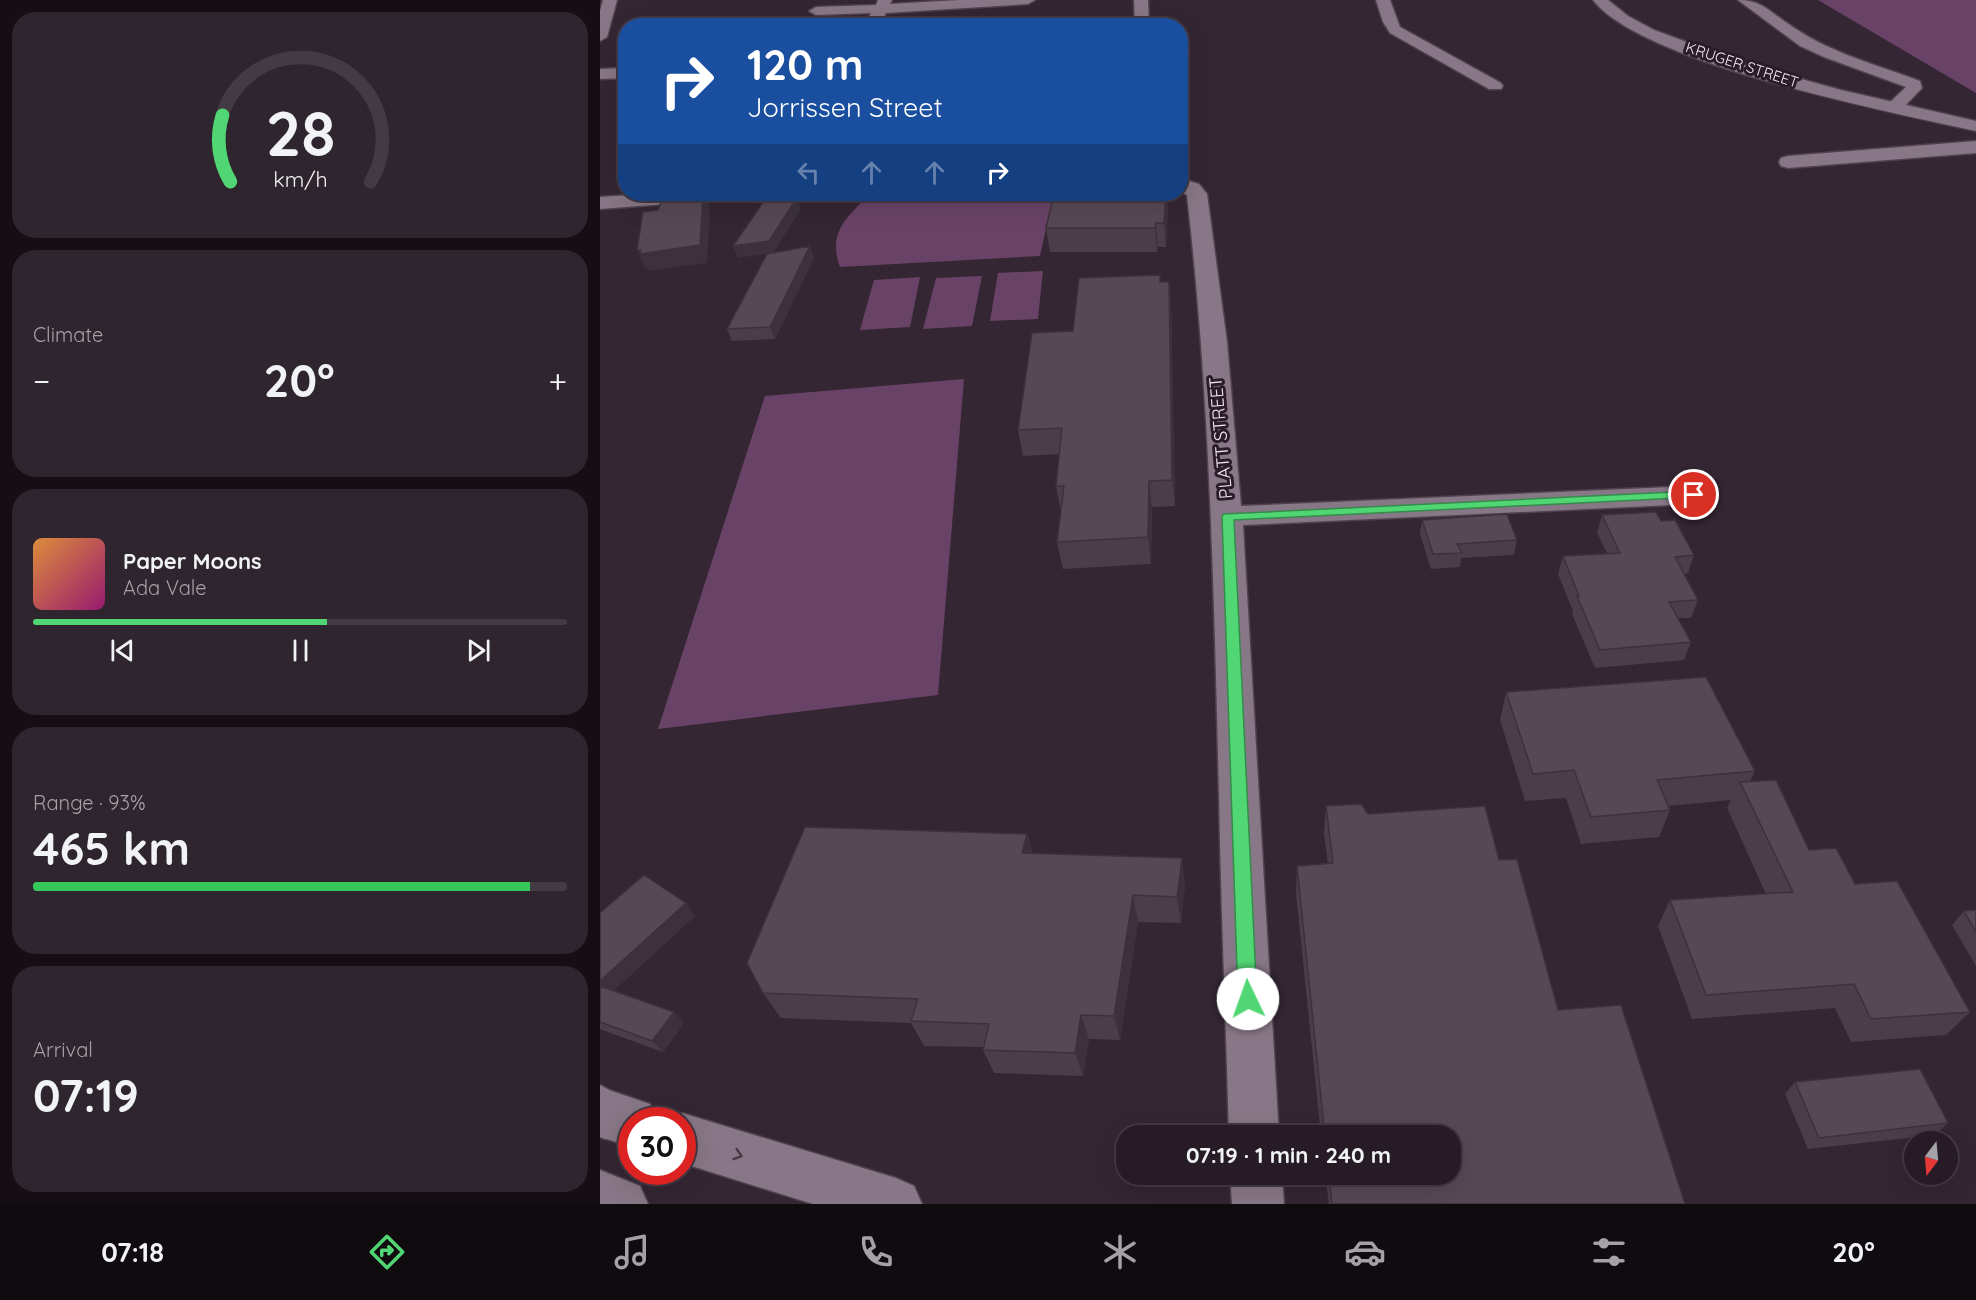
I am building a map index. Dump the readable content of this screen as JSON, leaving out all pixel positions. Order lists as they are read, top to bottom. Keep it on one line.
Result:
{"streets":{"street":["KRUGER STREET","PLATT STREET"]},"north":"bottom","page":{"turn":["120 m","Jorrissen Street"],"tile":["Climate",["Range · 93%","465 km"],["Arrival","07:19"]],"heat":["−","20°","+"],"song":["Paper Moons","Ada Vale"],"limit":"30","trip":"07:19 · 1 min · 240 m","tabs":["07:18","20°"],"gauge":["28","km/h"]}}
